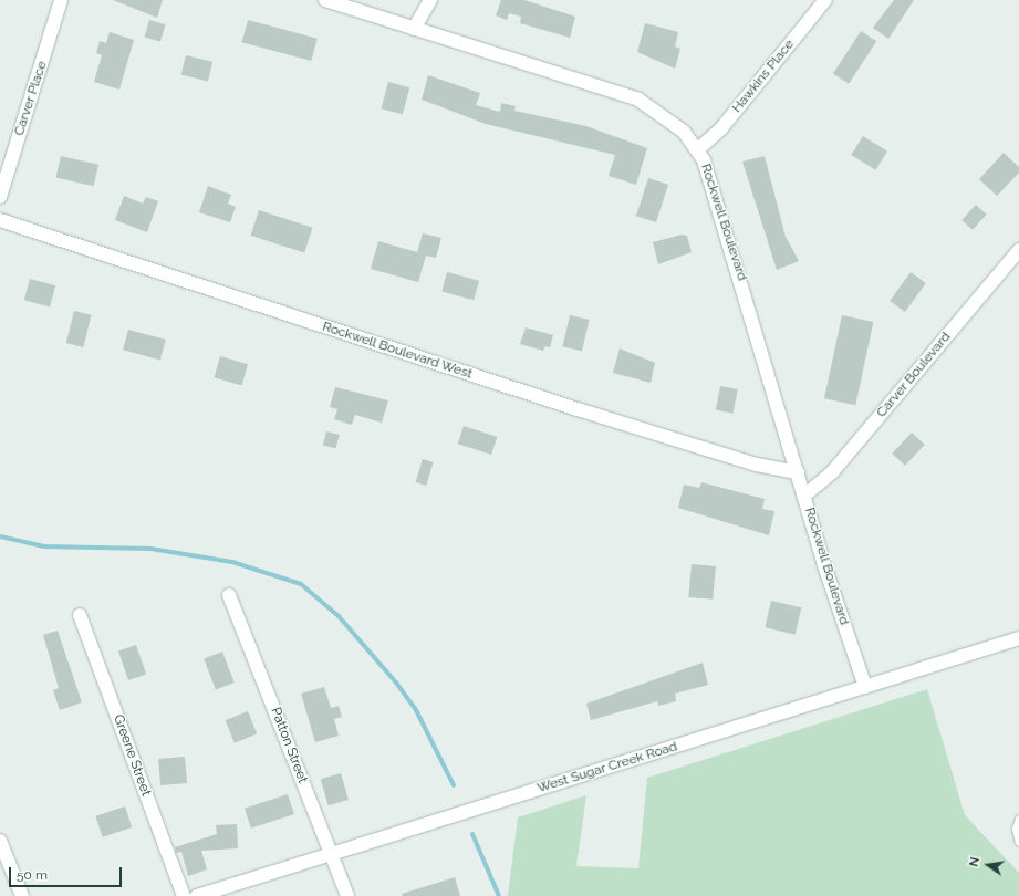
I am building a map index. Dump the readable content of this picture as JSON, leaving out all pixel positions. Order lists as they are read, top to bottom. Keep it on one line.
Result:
{"streets":{"street":["Hawkins Place","Carver Place","Rockwell Boulevard","Rockwell Boulevard West","Carver Boulevard","Patton Street","Greene Street","West Sugar Creek Road"]},"crossings":[["Hawkins Place","Rockwell Boulevard"],["Rockwell Boulevard","Rockwell Boulevard West"],["Rockwell Boulevard","Carver Boulevard"],["Rockwell Boulevard","West Sugar Creek Road"],["Patton Street","West Sugar Creek Road"]],"scale_bar":"50 m","north":"left"}
